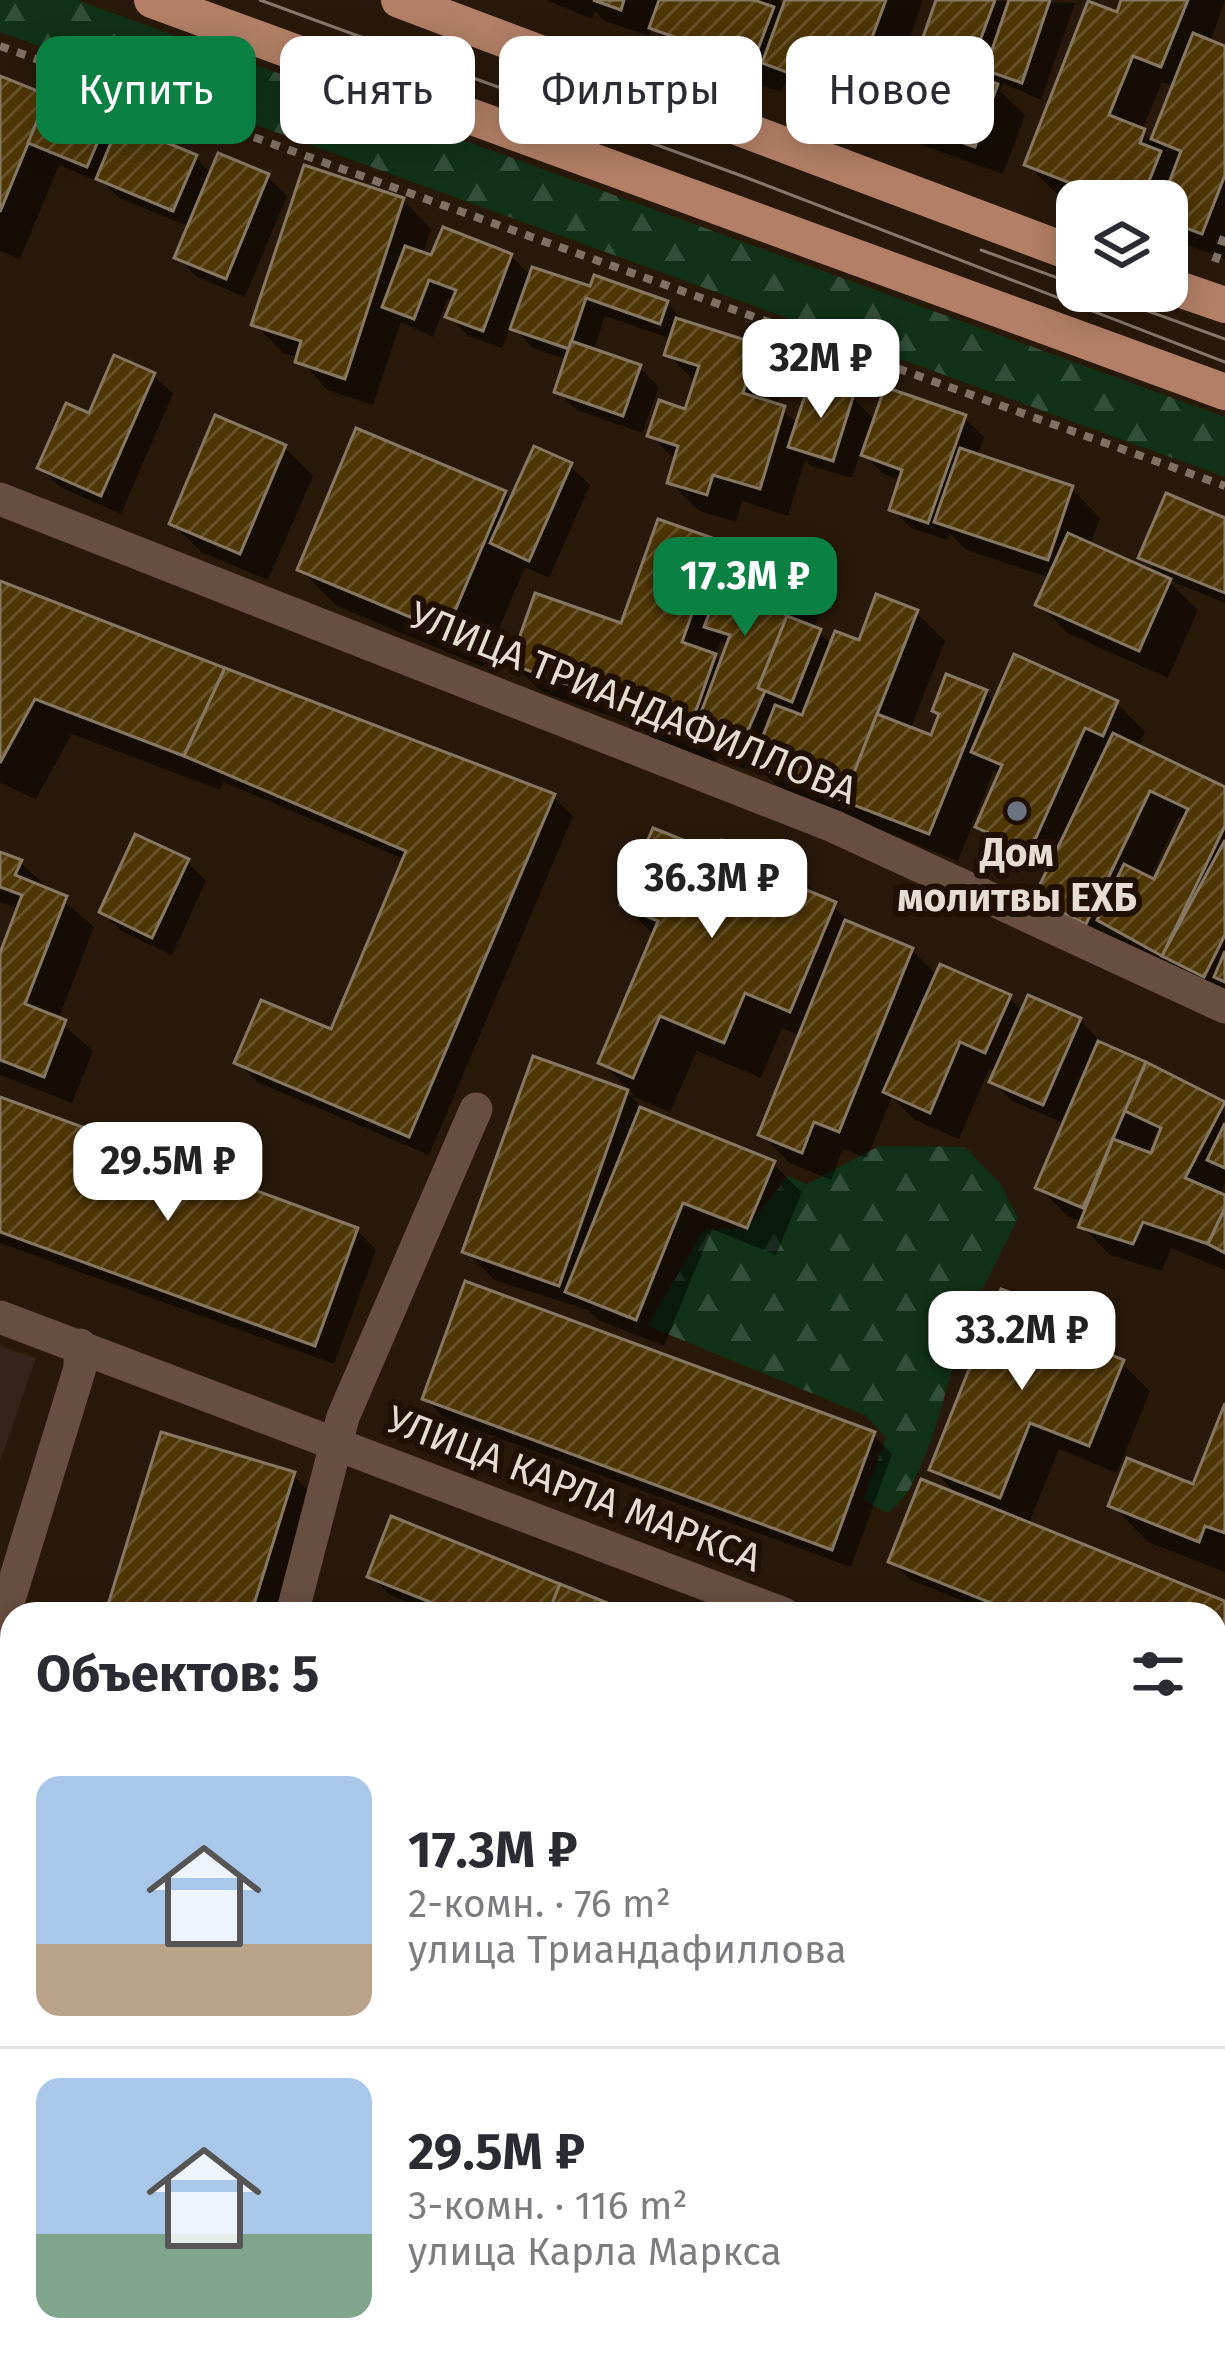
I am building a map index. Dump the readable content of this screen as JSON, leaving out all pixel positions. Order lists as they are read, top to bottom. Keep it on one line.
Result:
{"streets":{"street":["УЛИЦА ТРИАНДАФИЛЛОВА","УЛИЦА КАРЛА МАРКСА"]},"places":["Дом молитвы ЕХБ"],"page":{"chip":["Купить","Снять","Фильтры","Новое"],"price":["32M ₽","17.3M ₽","36.3M ₽","29.5M ₽","33.2M ₽"],"heading":"Объектов: 5","list":[{"name":"17.3M ₽","note":"2-комн. · 76 m² · улица Триандафиллова"},{"name":"29.5M ₽","note":"3-комн. · 116 m² · улица Карла Маркса"}]}}
